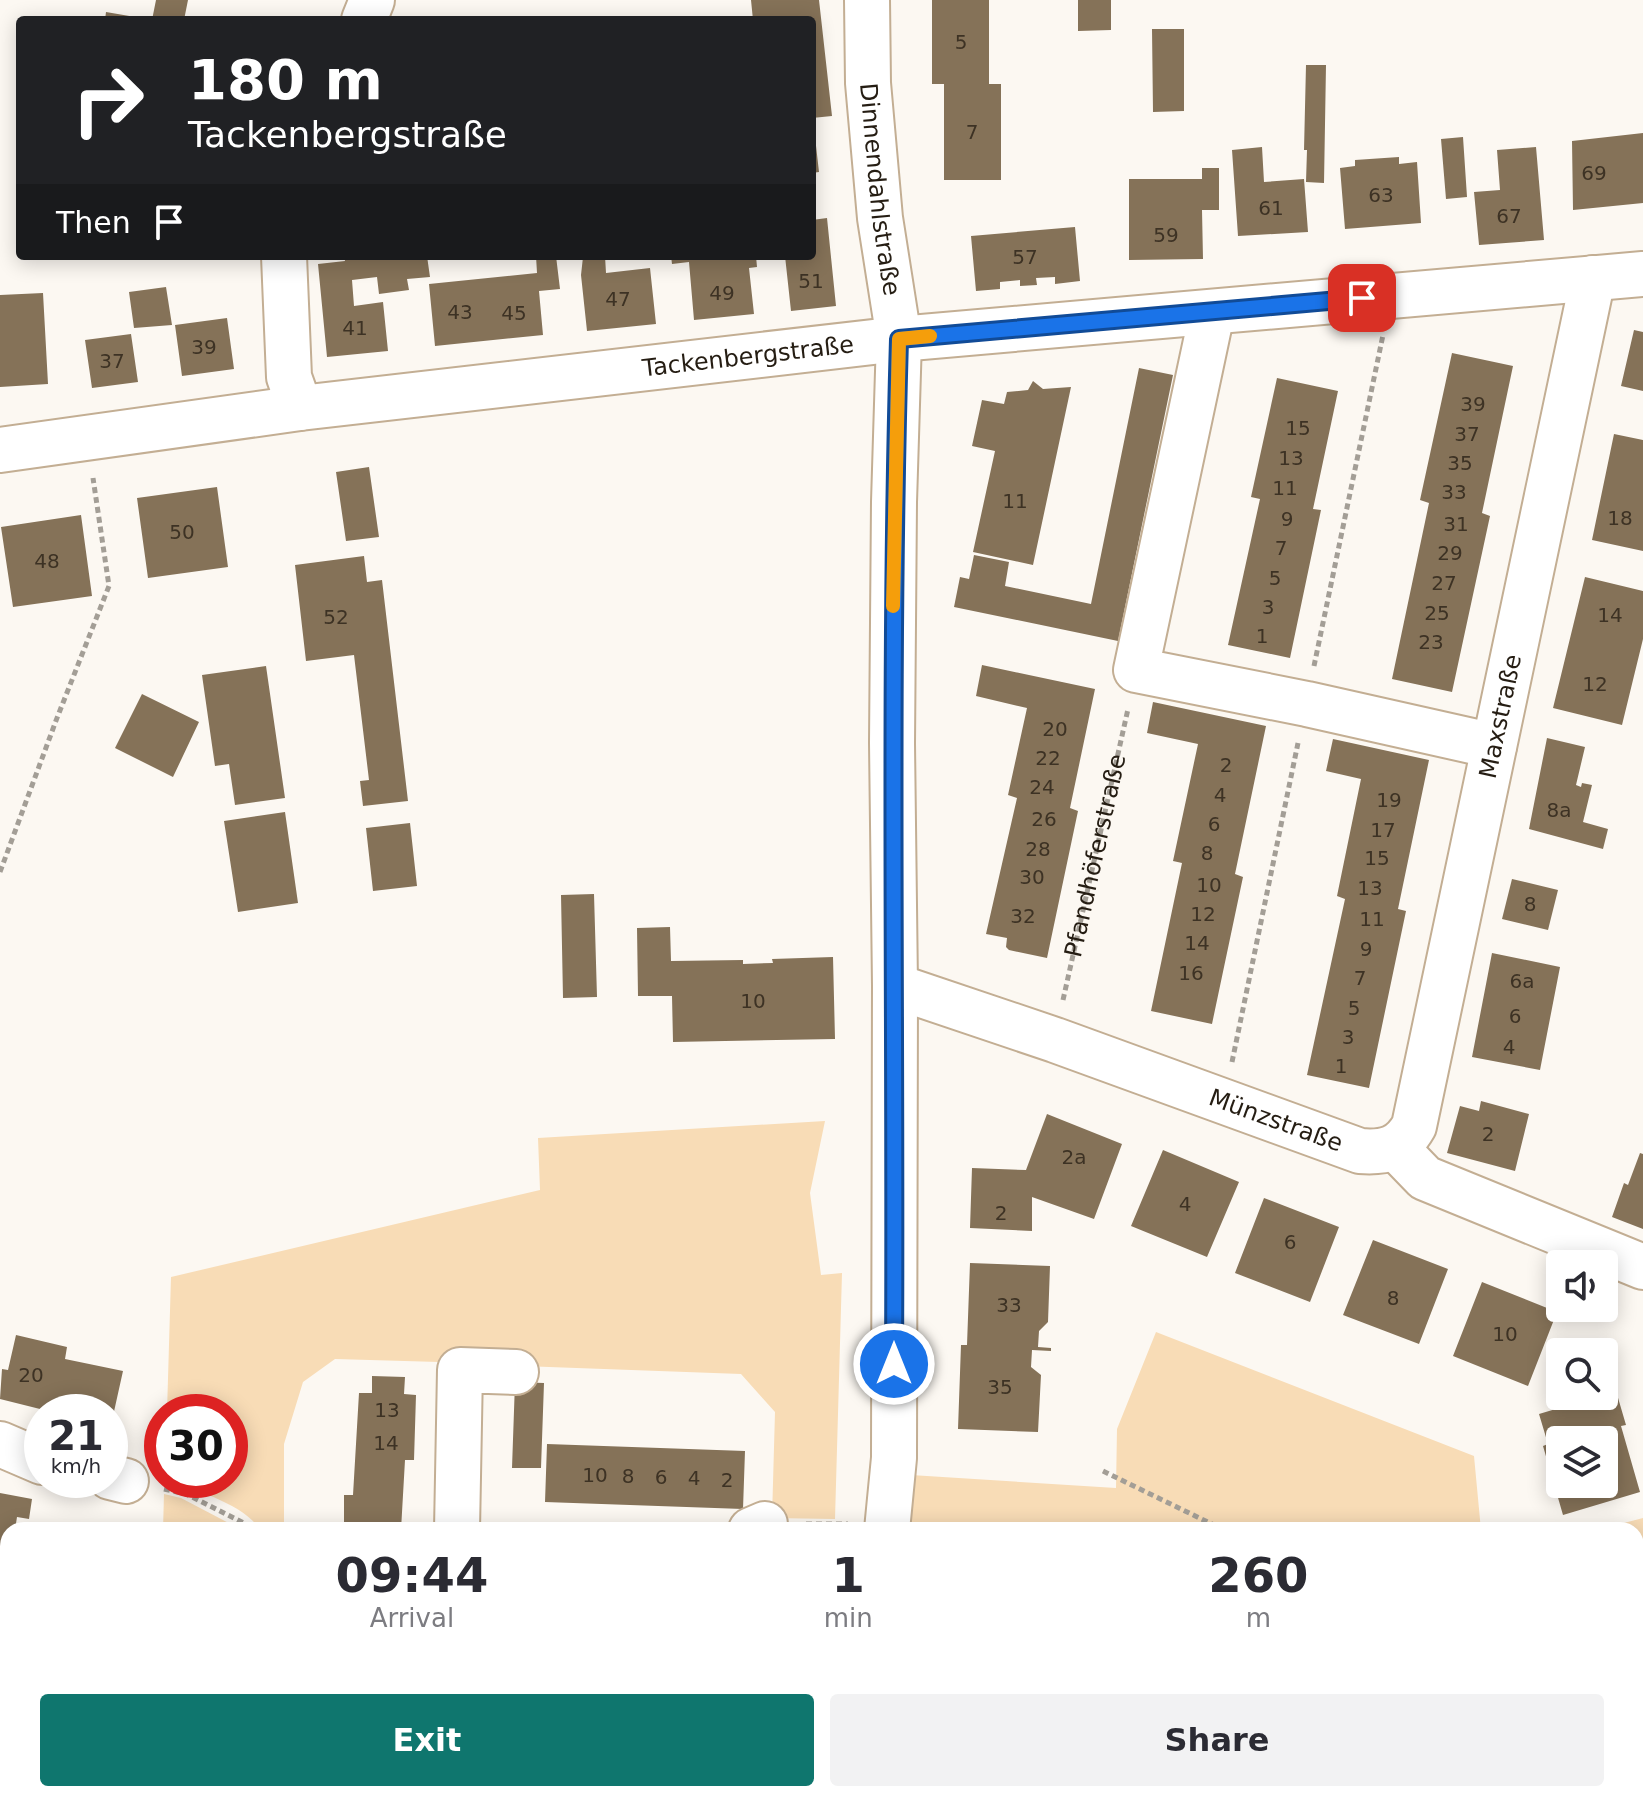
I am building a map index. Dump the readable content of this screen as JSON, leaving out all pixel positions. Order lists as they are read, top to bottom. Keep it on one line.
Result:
{"streets":{"street":["Dinnendahlstraße","Tackenbergstraße","Maxstraße","Münzstraße"],"path":["Pfandhöferstraße"]},"crossings":[["Dinnendahlstraße","Tackenbergstraße"],["Dinnendahlstraße","Münzstraße"],["Tackenbergstraße","Maxstraße"],["Maxstraße","Münzstraße"],["Pfandhöferstraße","Münzstraße"]],"house_numbers":["5","7","69","63","61","67","59","57","51","49","47","43","45","41","39","37","39","15","37","13","35","11","33","11","18","9","31","50","7","29","48","5","27","3","25","14","52","1","23","12","20","22","2","24","4","19","8a","26","6","17","28","8","15","30","10","13","8","12","32","11","14","9","16","7","6a","10","5","6","3","4","1","2","2a","4","2","6","8","33","10","20","35","13","14","10","8","6","4","2"],"page":{"turn":["180 m","Tackenbergstraße"],"then":"Then","speed":"21 km/h","limit":"30","eta":["09:44","Arrival","1","min","260","m"],"buttons":["Exit","Share"]}}
